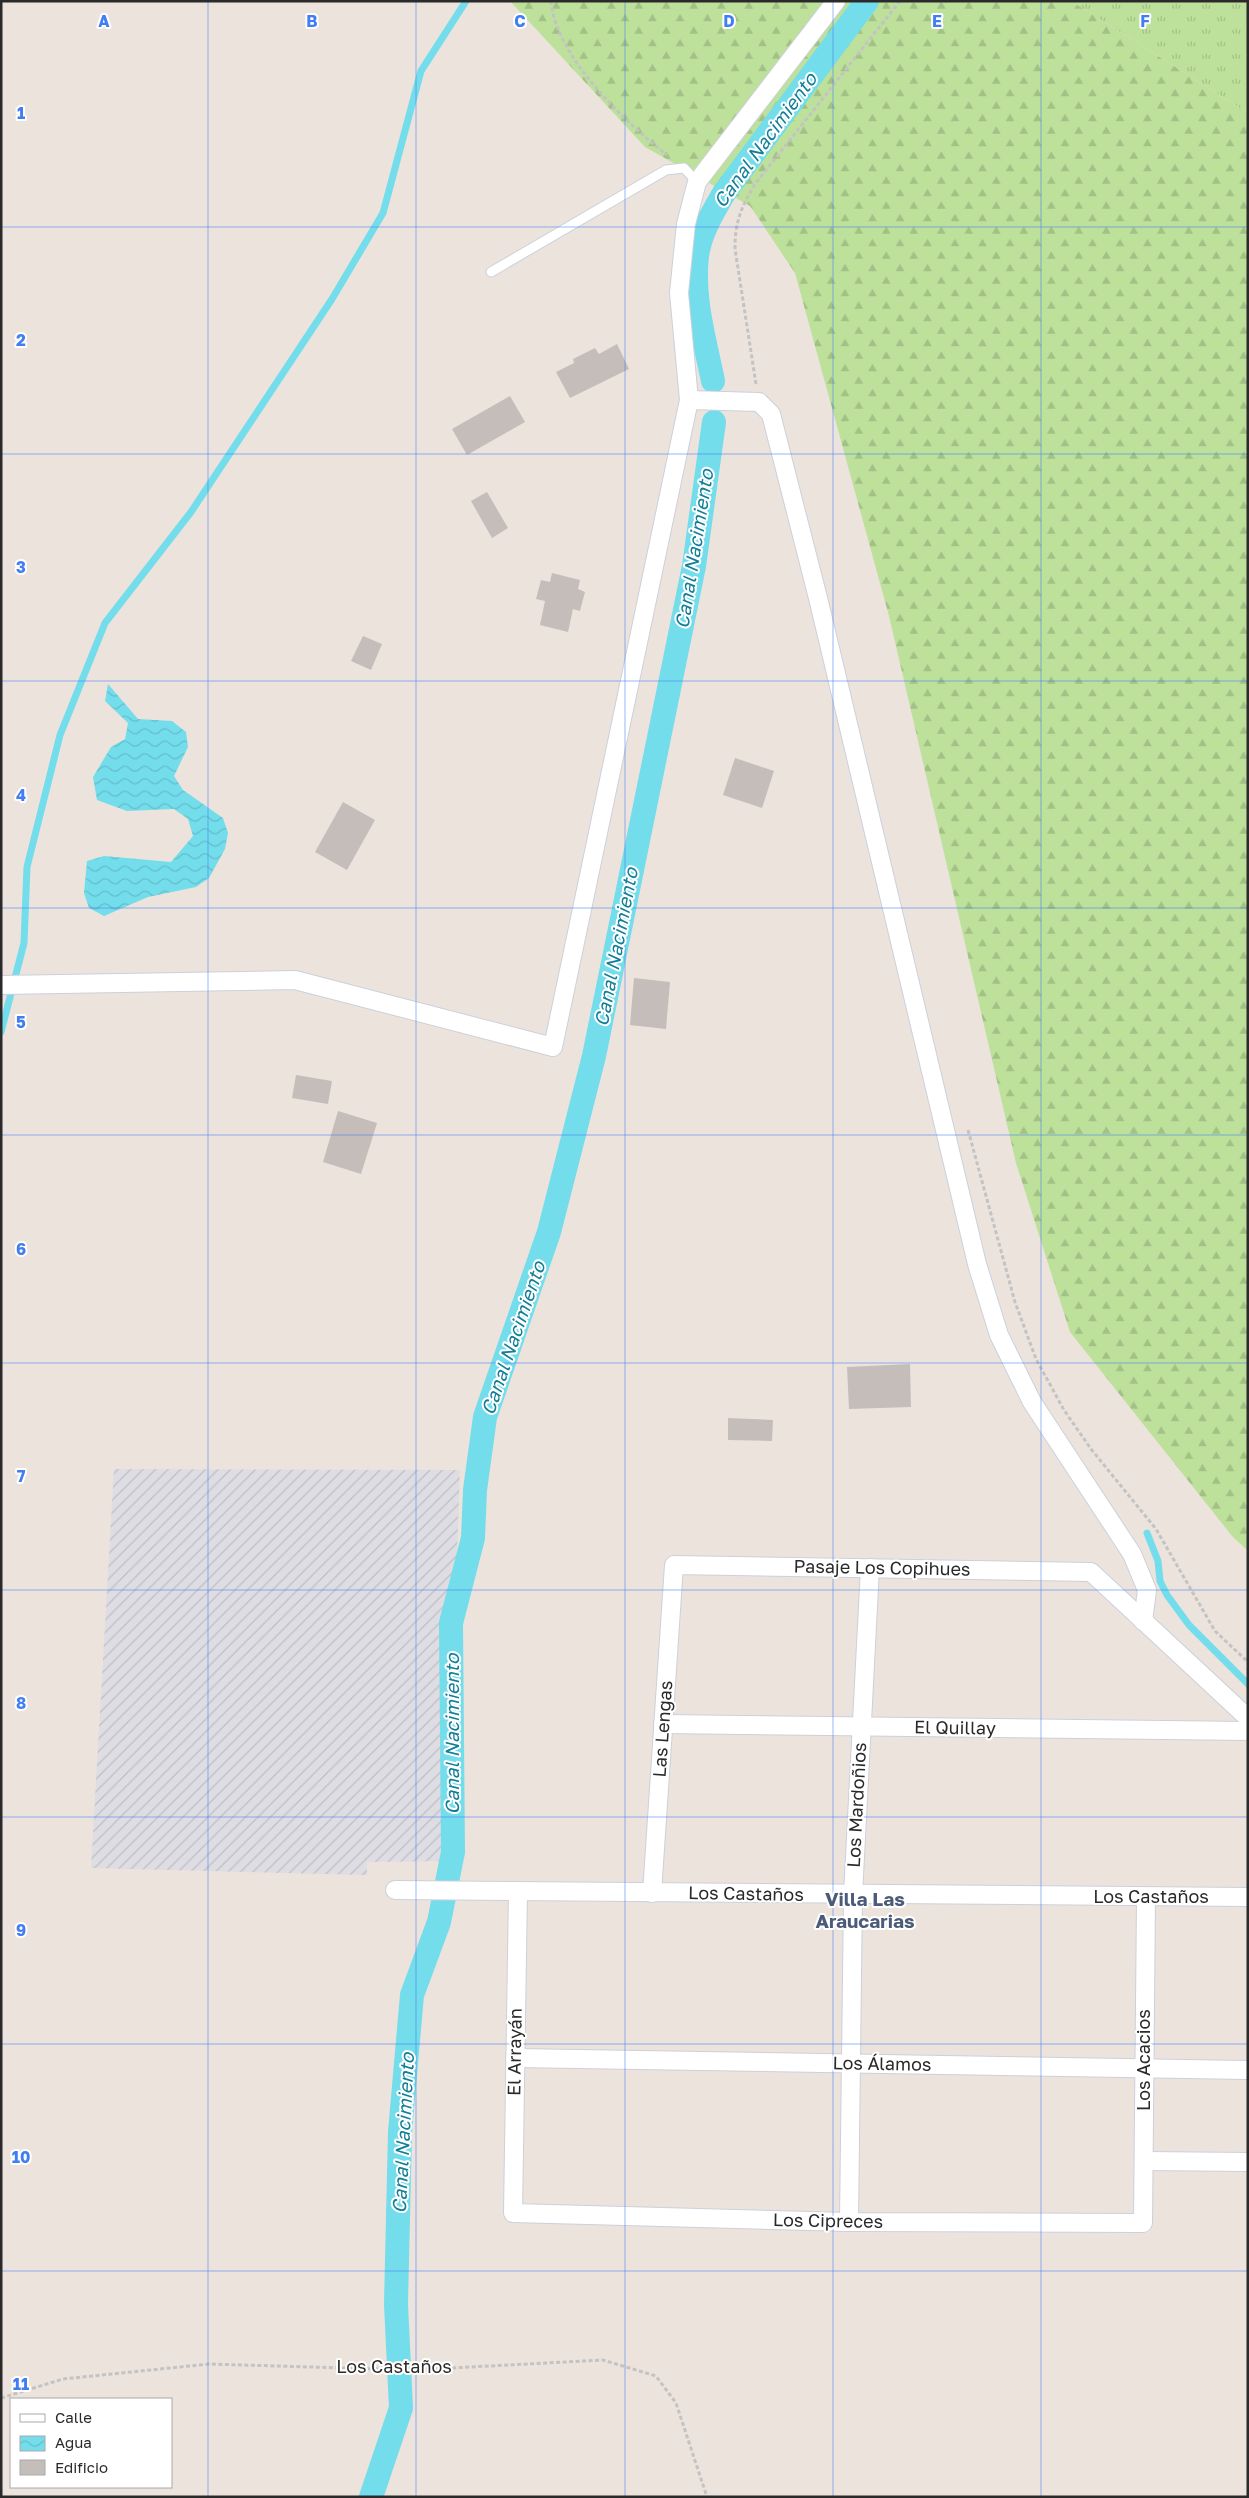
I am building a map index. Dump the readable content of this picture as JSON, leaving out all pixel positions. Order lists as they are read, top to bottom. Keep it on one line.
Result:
{"streets":{"street":["Pasaje Los Copihues","El Quillay","Las Lengas","Los Mardoñios","Los Castaños","El Arrayán","Los Acacios","Los Álamos","Los Cipreces"]},"crossings":[["Pasaje Los Copihues","Las Lengas"],["Pasaje Los Copihues","Los Mardoñios"],["El Quillay","Las Lengas"],["El Quillay","Los Mardoñios"],["Las Lengas","Los Castaños"],["Los Mardoñios","Los Castaños"],["Los Mardoñios","Los Álamos"],["Los Mardoñios","Los Cipreces"],["Los Castaños","El Arrayán"],["Los Castaños","Los Acacios"],["El Arrayán","Los Álamos"],["El Arrayán","Los Cipreces"],["Los Acacios","Los Álamos"],["Los Acacios","Los Cipreces"]],"districts":["Villa Las Araucarias"],"water":["Canal Nacimiento"],"legend":["Calle","Agua","Edificio"],"grid":{"columns":["A","B","C","D","E","F"],"rows":["1","2","3","4","5","6","7","8","9","10","11"]}}
